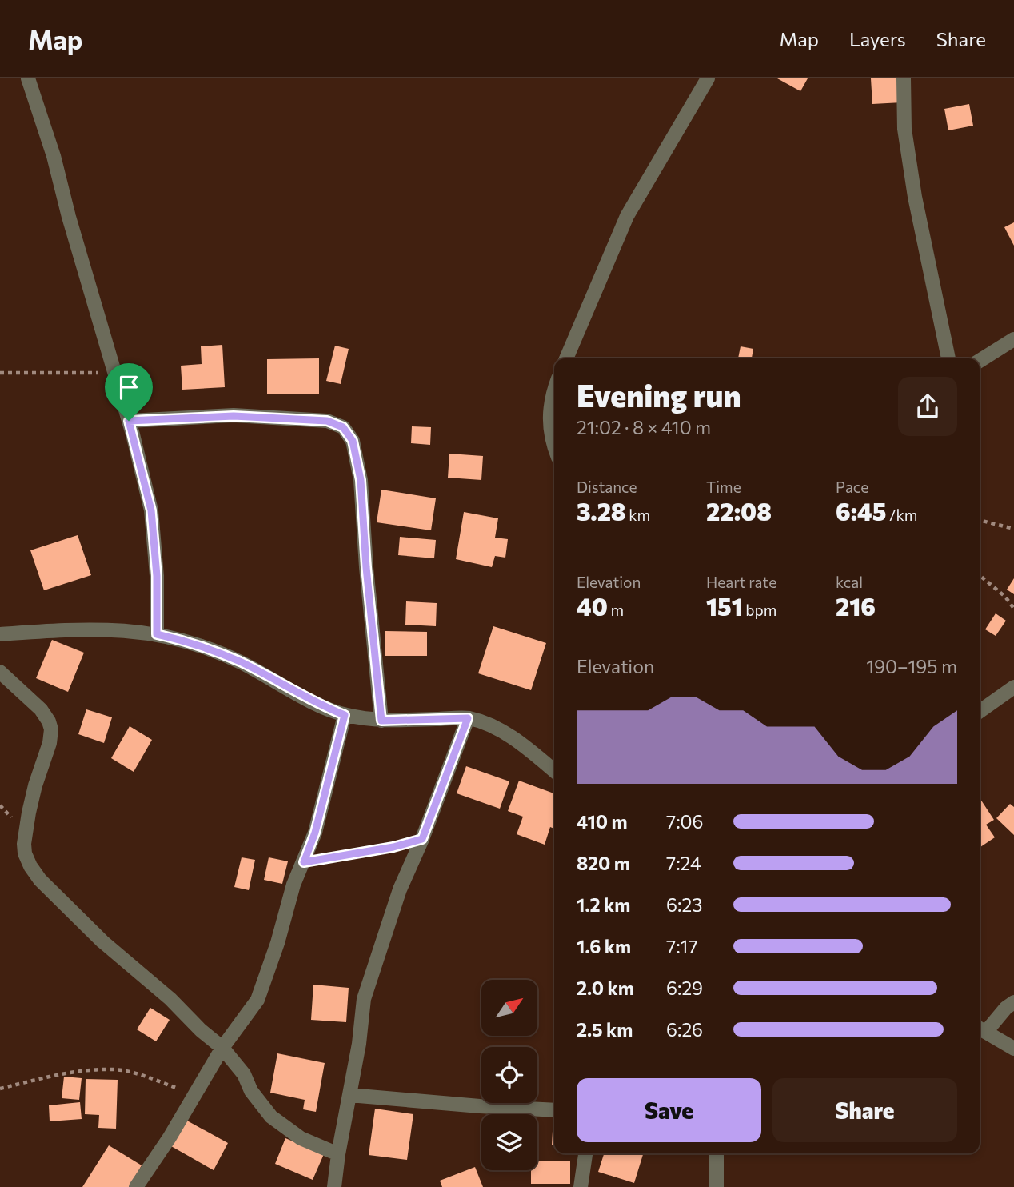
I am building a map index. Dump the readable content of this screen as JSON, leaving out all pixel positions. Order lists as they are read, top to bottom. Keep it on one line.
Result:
{"north":"top right","page":{"header":"Map","nav":["Map","Layers","Share"],"heading":["Evening run","21:02 · 8 × 410 m"],"stats":[["Distance","3.28 km"],["Time","22:08"],["Pace","6:45 /km"],["Elevation","40 m"],["Heart rate","151 bpm"],["kcal","216"]],"chart":["Elevation","190–195 m"],"list":[{"name":"410 m","note":"7:06"},{"name":"820 m","note":"7:24"},{"name":"1.2 km","note":"6:23"},{"name":"1.6 km","note":"7:17"},{"name":"2.0 km","note":"6:29"},{"name":"2.5 km","note":"6:26"}],"buttons":["Save","Share"]}}
